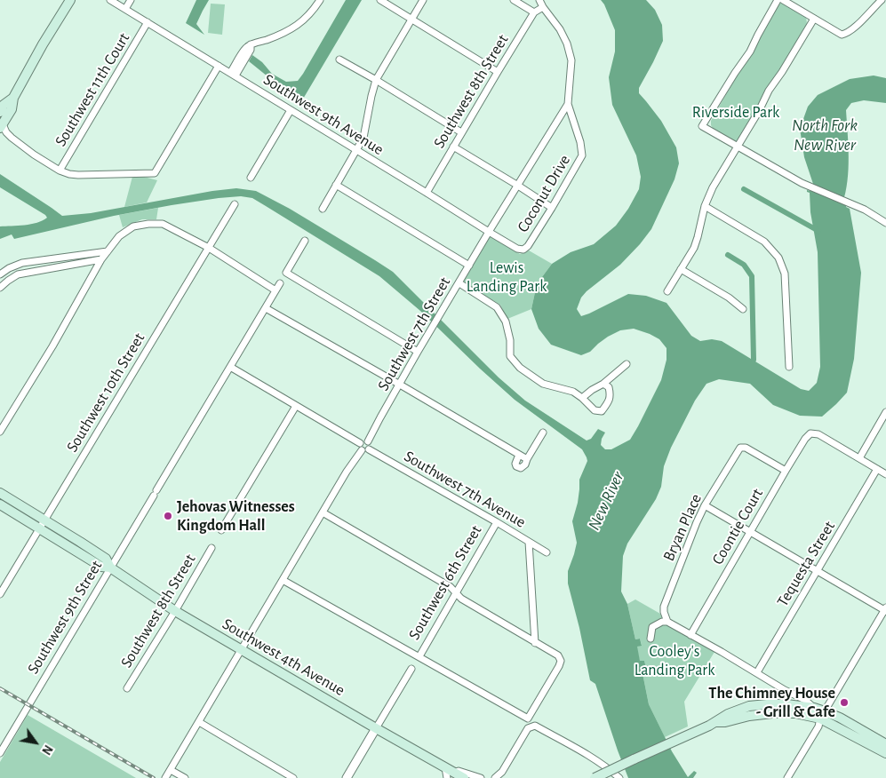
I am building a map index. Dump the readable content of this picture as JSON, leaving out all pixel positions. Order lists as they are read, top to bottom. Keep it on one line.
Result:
{"streets":{"main road":["Southwest 4th Avenue"],"street":["Southwest 11th Court","Southwest 8th Street","Southwest 9th Avenue","Coconut Drive","Southwest 7th Street","Southwest 10th Street","Southwest 7th Avenue","Coontie Court","Bryan Place","Tequesta Street","Southwest 6th Street","Southwest 9th Street"]},"crossings":[["Southwest 11th Court","Southwest 9th Avenue"],["Southwest 8th Street","Southwest 9th Avenue"],["Southwest 8th Street","Coconut Drive"],["Southwest 8th Street","Southwest 4th Avenue"],["Southwest 9th Avenue","Coconut Drive"],["Southwest 9th Avenue","Southwest 7th Street"],["Coconut Drive","Southwest 7th Street"],["Southwest 7th Street","Southwest 7th Avenue"],["Southwest 10th Street","Southwest 4th Avenue"],["Southwest 7th Avenue","Southwest 6th Street"],["Coontie Court","Bryan Place"],["Southwest 9th Street","Southwest 4th Avenue"]],"water":["North Fork New River","New River"],"parks":["Riverside Park","Lewis Landing Park","Cooley's Landing Park"],"places":["Jehovas Witnesses Kingdom Hall","The Chimney House - Grill & Cafe"],"north":"bottom right"}
